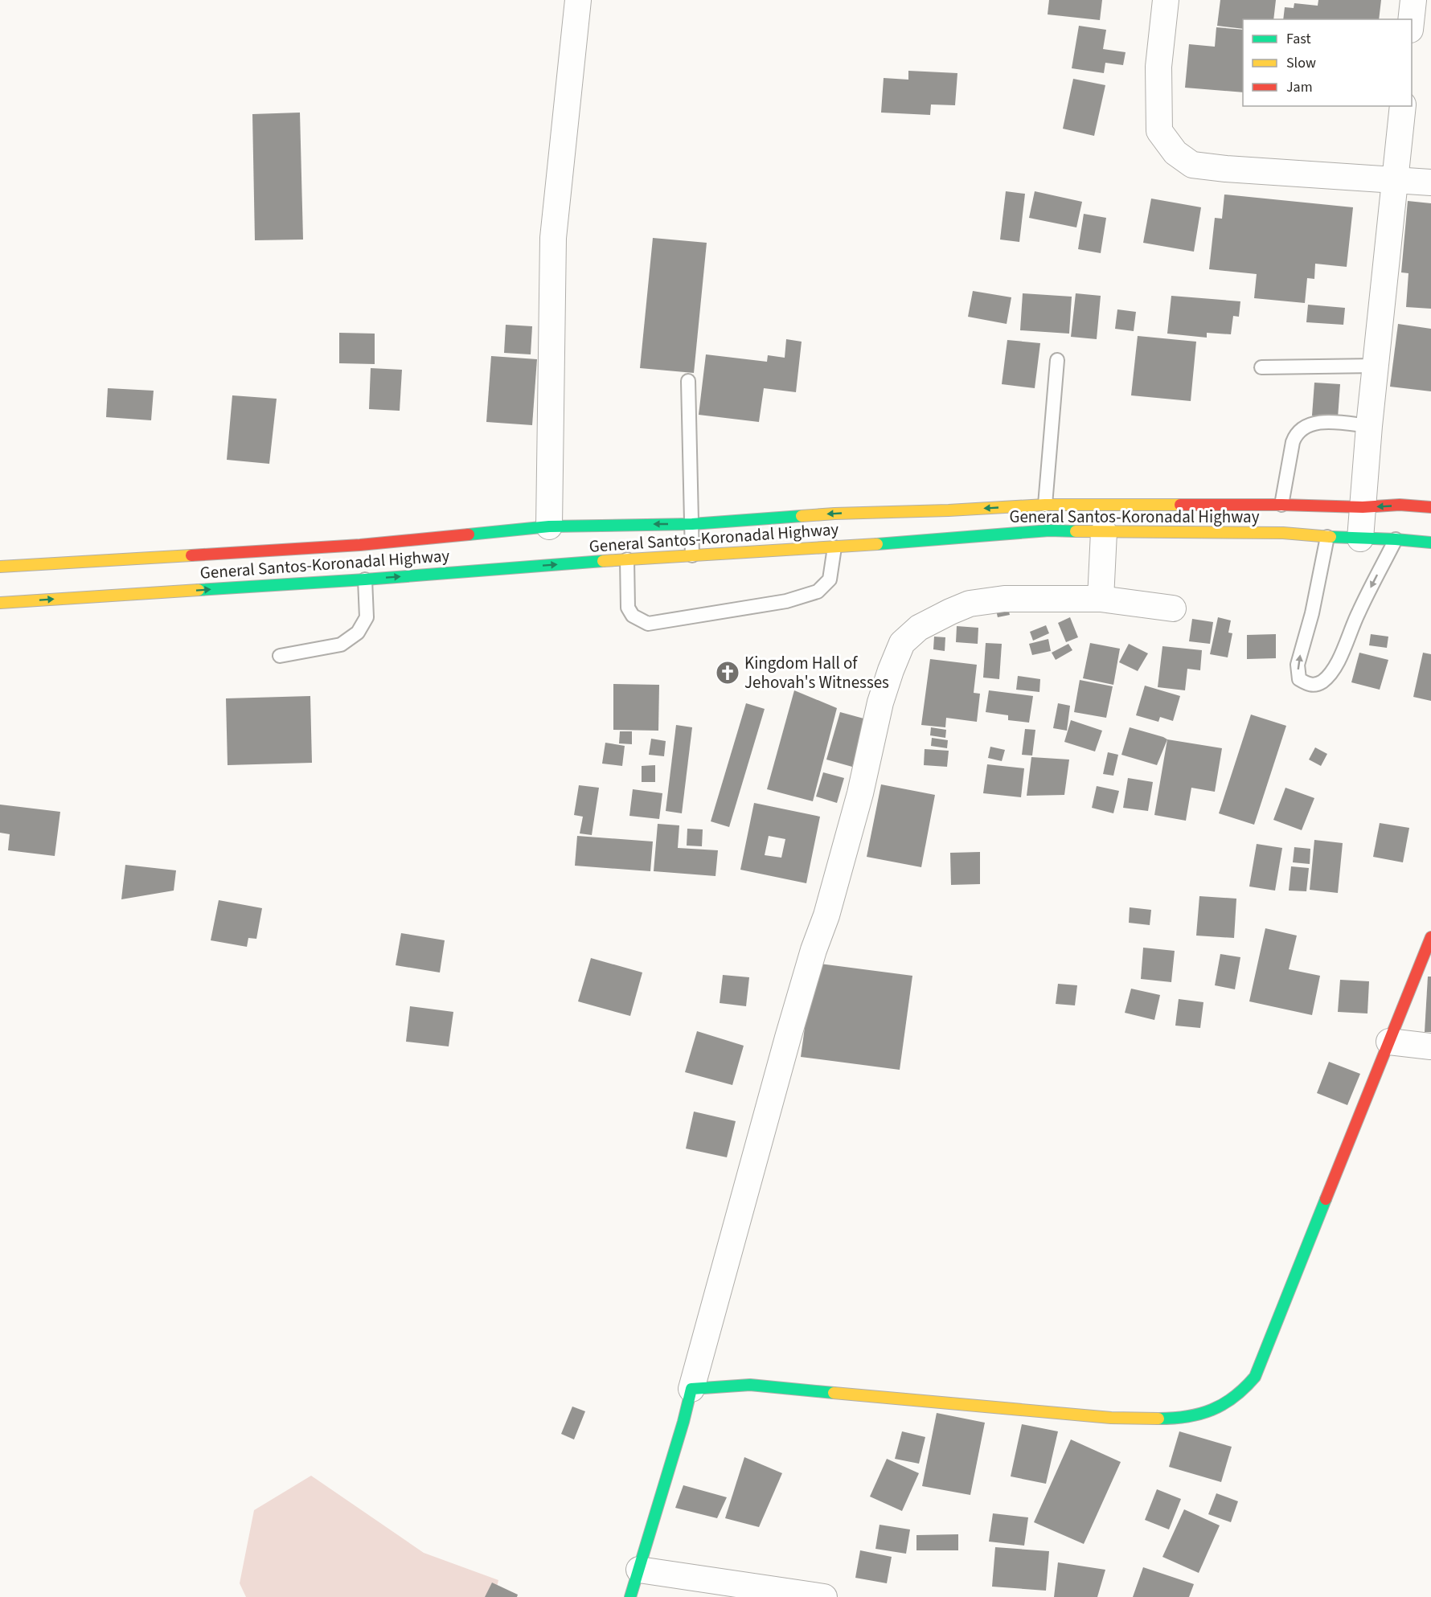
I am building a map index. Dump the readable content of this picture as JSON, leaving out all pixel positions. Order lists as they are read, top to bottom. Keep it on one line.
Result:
{"streets":{"main road":["General Santos-Koronadal Highway"]},"places":{"church":["Kingdom Hall of Jehovah's Witnesses"]},"legend":["Fast","Slow","Jam"]}
